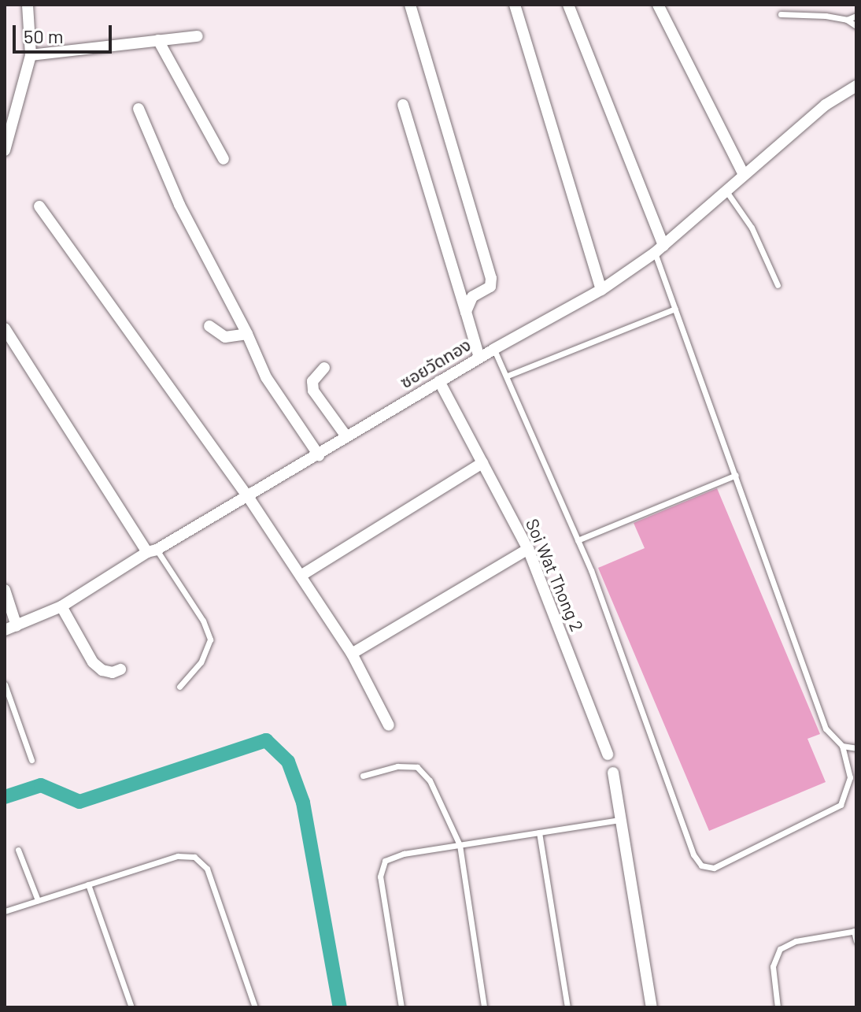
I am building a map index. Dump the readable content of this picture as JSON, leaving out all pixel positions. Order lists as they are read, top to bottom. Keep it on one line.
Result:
{"streets":{"street":["ซอยวัดทอง","Soi Wat Thong 2"]},"crossings":[["ซอยวัดทอง","Soi Wat Thong 2"]],"scale_bar":"50 m"}
